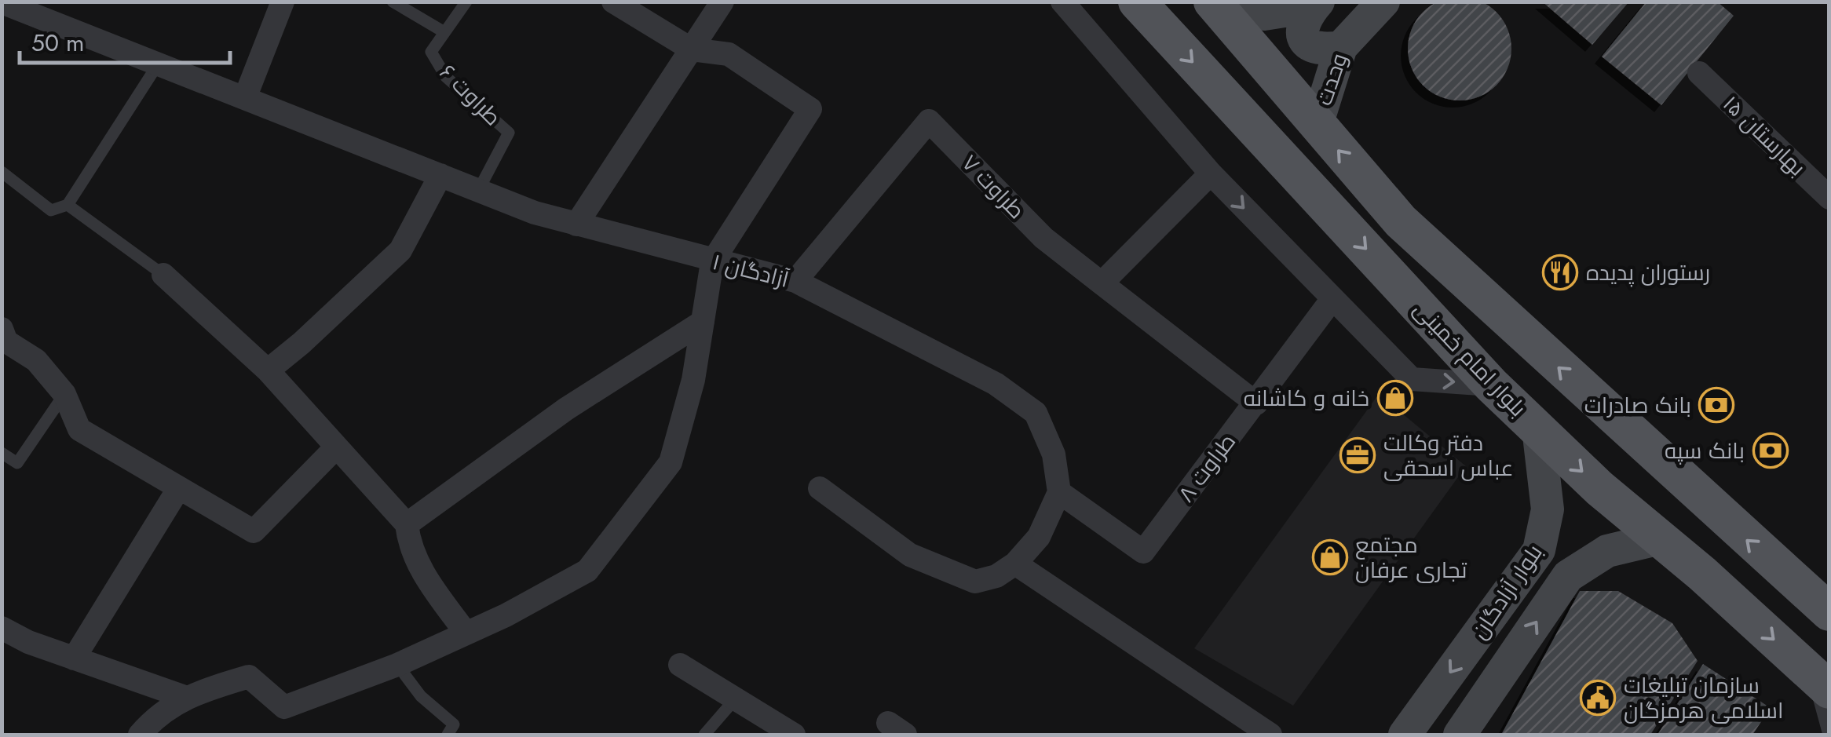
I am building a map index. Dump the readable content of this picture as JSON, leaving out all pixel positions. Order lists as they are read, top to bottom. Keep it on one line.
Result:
{"streets":{"main road":["وحدت","بلوار امام خمینی","بلوار آزادگان"],"street":["بهارستان ۱۵","طراوت ۷","آزادگان ۱","طراوت ۸"],"lane":["طراوت ۶"]},"crossings":[["طراوت ۶","آزادگان ۱"],["طراوت ۷","آزادگان ۱"],["آزادگان ۱","طراوت ۸"],["بلوار امام خمینی","بلوار آزادگان"]],"places":{"restaurant":["رستوران پدیده"],"shop":["خانه و کاشانه","مجتمع تجاری عرفان"],"bank":["بانک صادرات","بانک سپه"],"office":["دفتر وکالت عباس اسحقی"],"public building":["سازمان تبلیغات اسلامی هرمزگان"]},"scale_bar":"50 m"}
